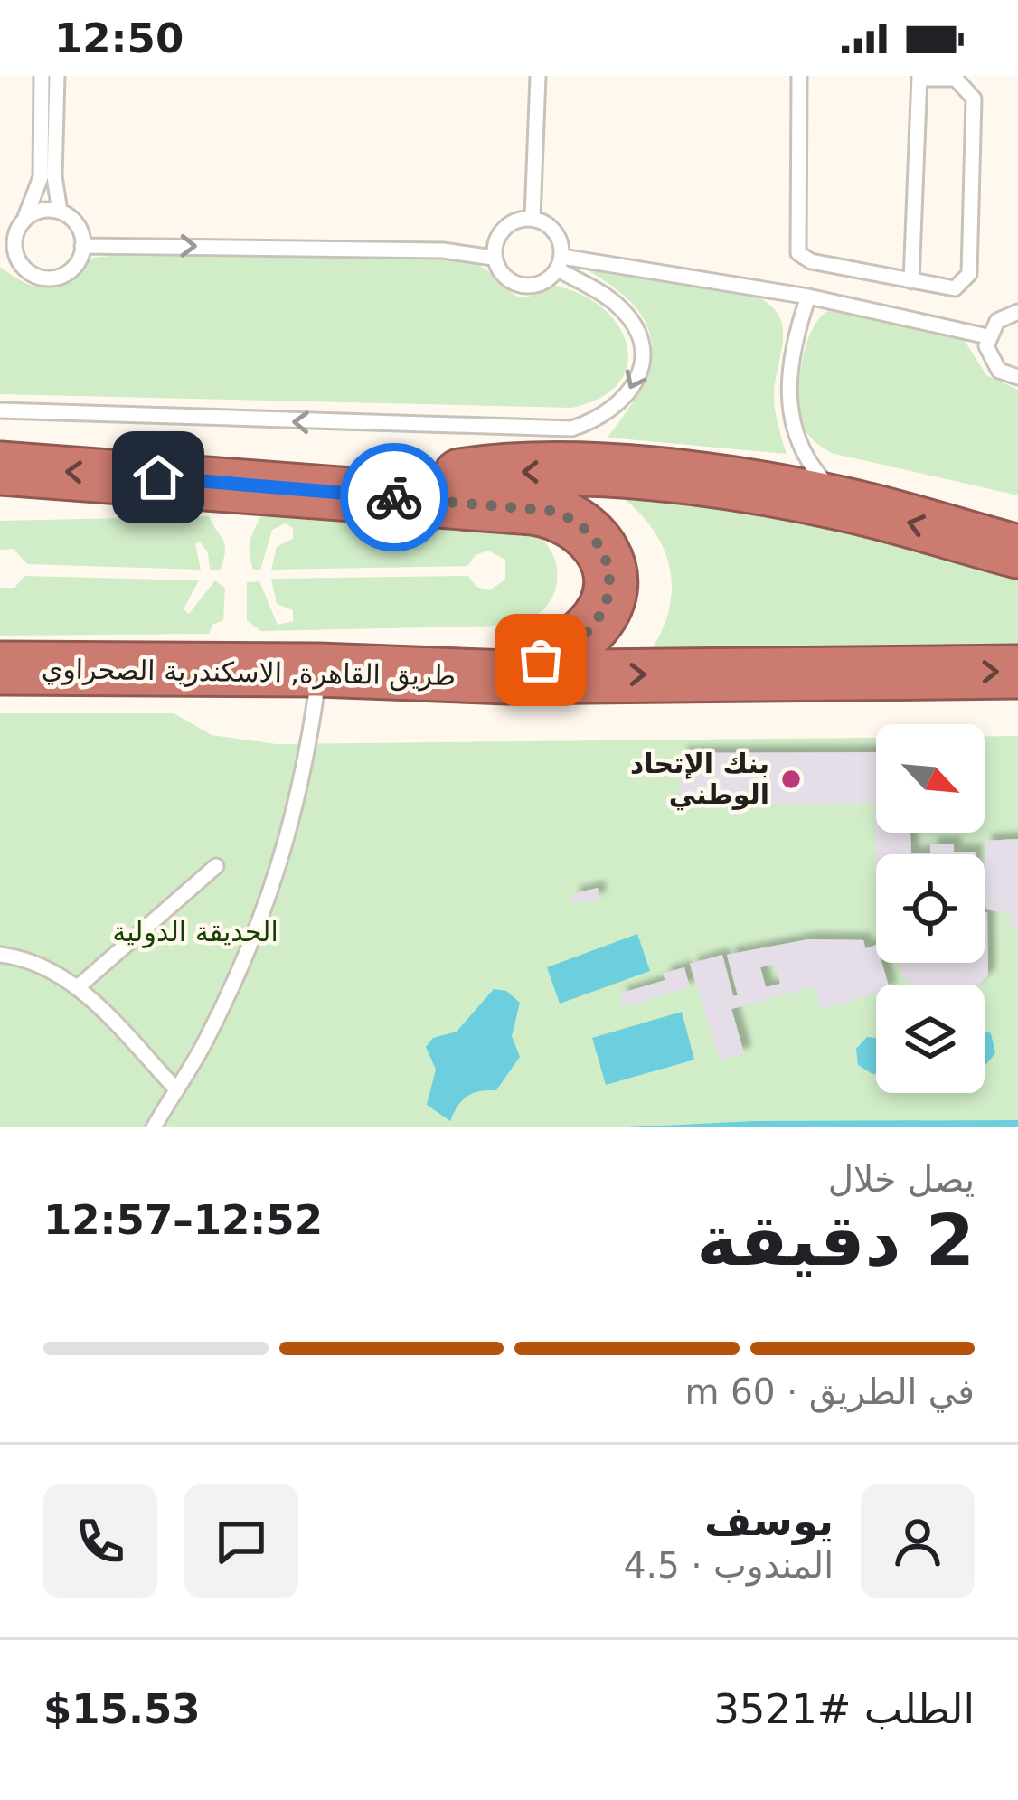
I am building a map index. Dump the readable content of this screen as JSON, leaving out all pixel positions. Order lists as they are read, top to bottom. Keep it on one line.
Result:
{"streets":{"highway":["طريق القاهرة, الاسكندرية الصحراوي"]},"parks":["الحديقة الدولية"],"places":["بنك الإتحاد الوطني"],"north":"bottom right","page":{"status":"12:50","heading":["2 دقيقة","يصل خلال","12:52–12:57"],"panel":["يوسف","المندوب · 4.5","الطلب #3521","$15.53"],"bar":"في الطريق · 60 m"}}
